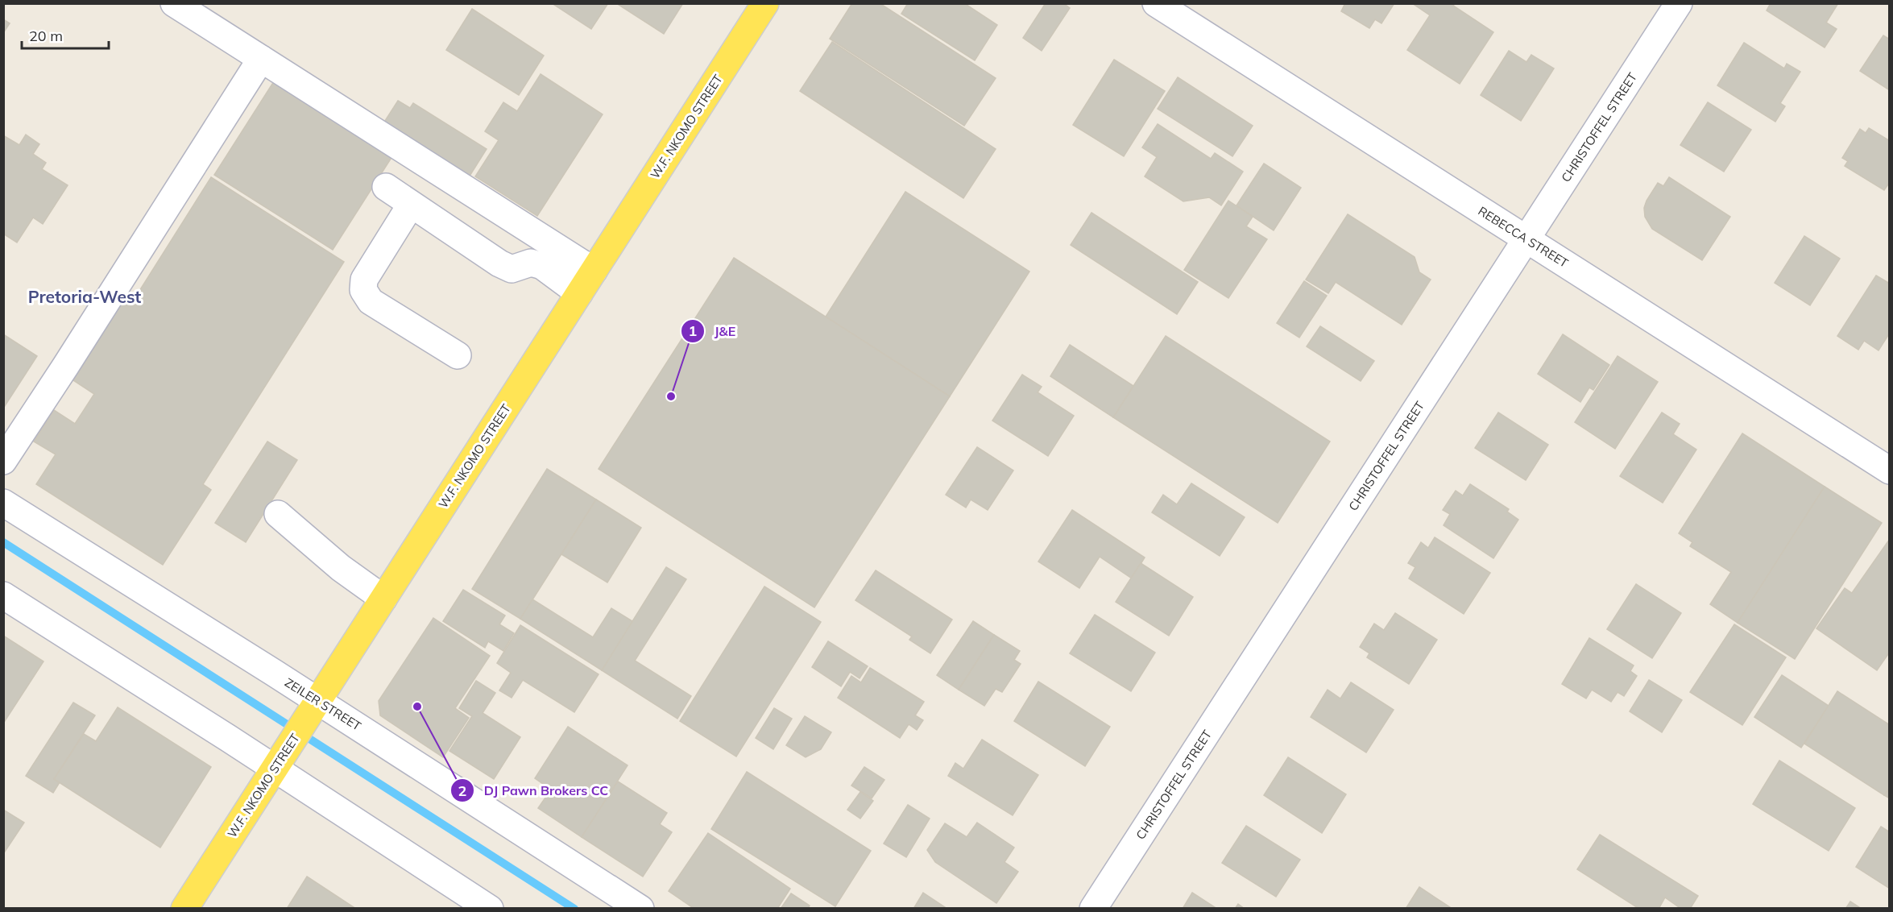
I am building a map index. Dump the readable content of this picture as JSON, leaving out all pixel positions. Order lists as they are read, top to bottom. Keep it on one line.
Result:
{"streets":{"main road":["W.F. NKOMO STREET"],"street":["CHRISTOFFEL STREET","REBECCA STREET","ZEILER STREET"]},"crossings":[["W.F. NKOMO STREET","ZEILER STREET"],["CHRISTOFFEL STREET","REBECCA STREET"]],"districts":["Pretoria-West"],"places":["J&E","DJ Pawn Brokers CC"],"scale_bar":"20 m"}
